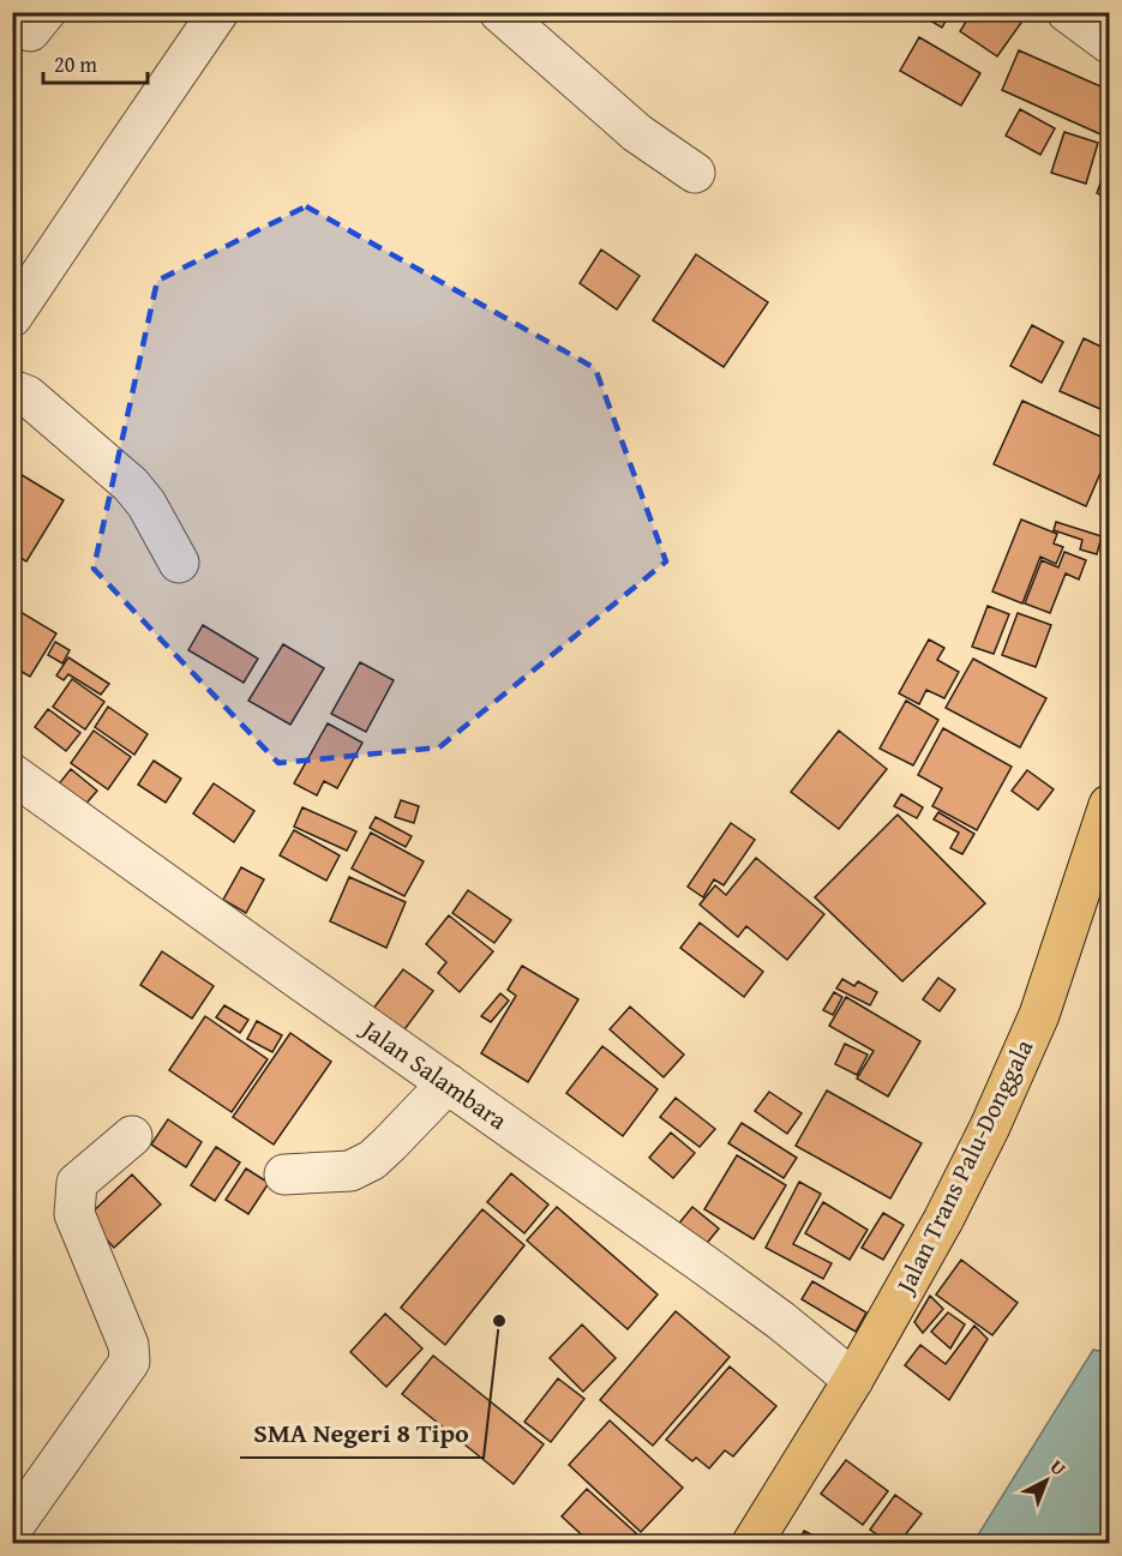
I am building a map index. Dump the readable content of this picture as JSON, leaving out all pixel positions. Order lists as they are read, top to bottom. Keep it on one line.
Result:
{"streets":{"highway":["Jalan Trans Palu-Donggala"],"street":["Jalan Salambara"]},"crossings":[["Jalan Salambara","Jalan Trans Palu-Donggala"]],"places":["SMA Negeri 8 Tipo"],"scale_bar":"20 m","north":"top right"}
